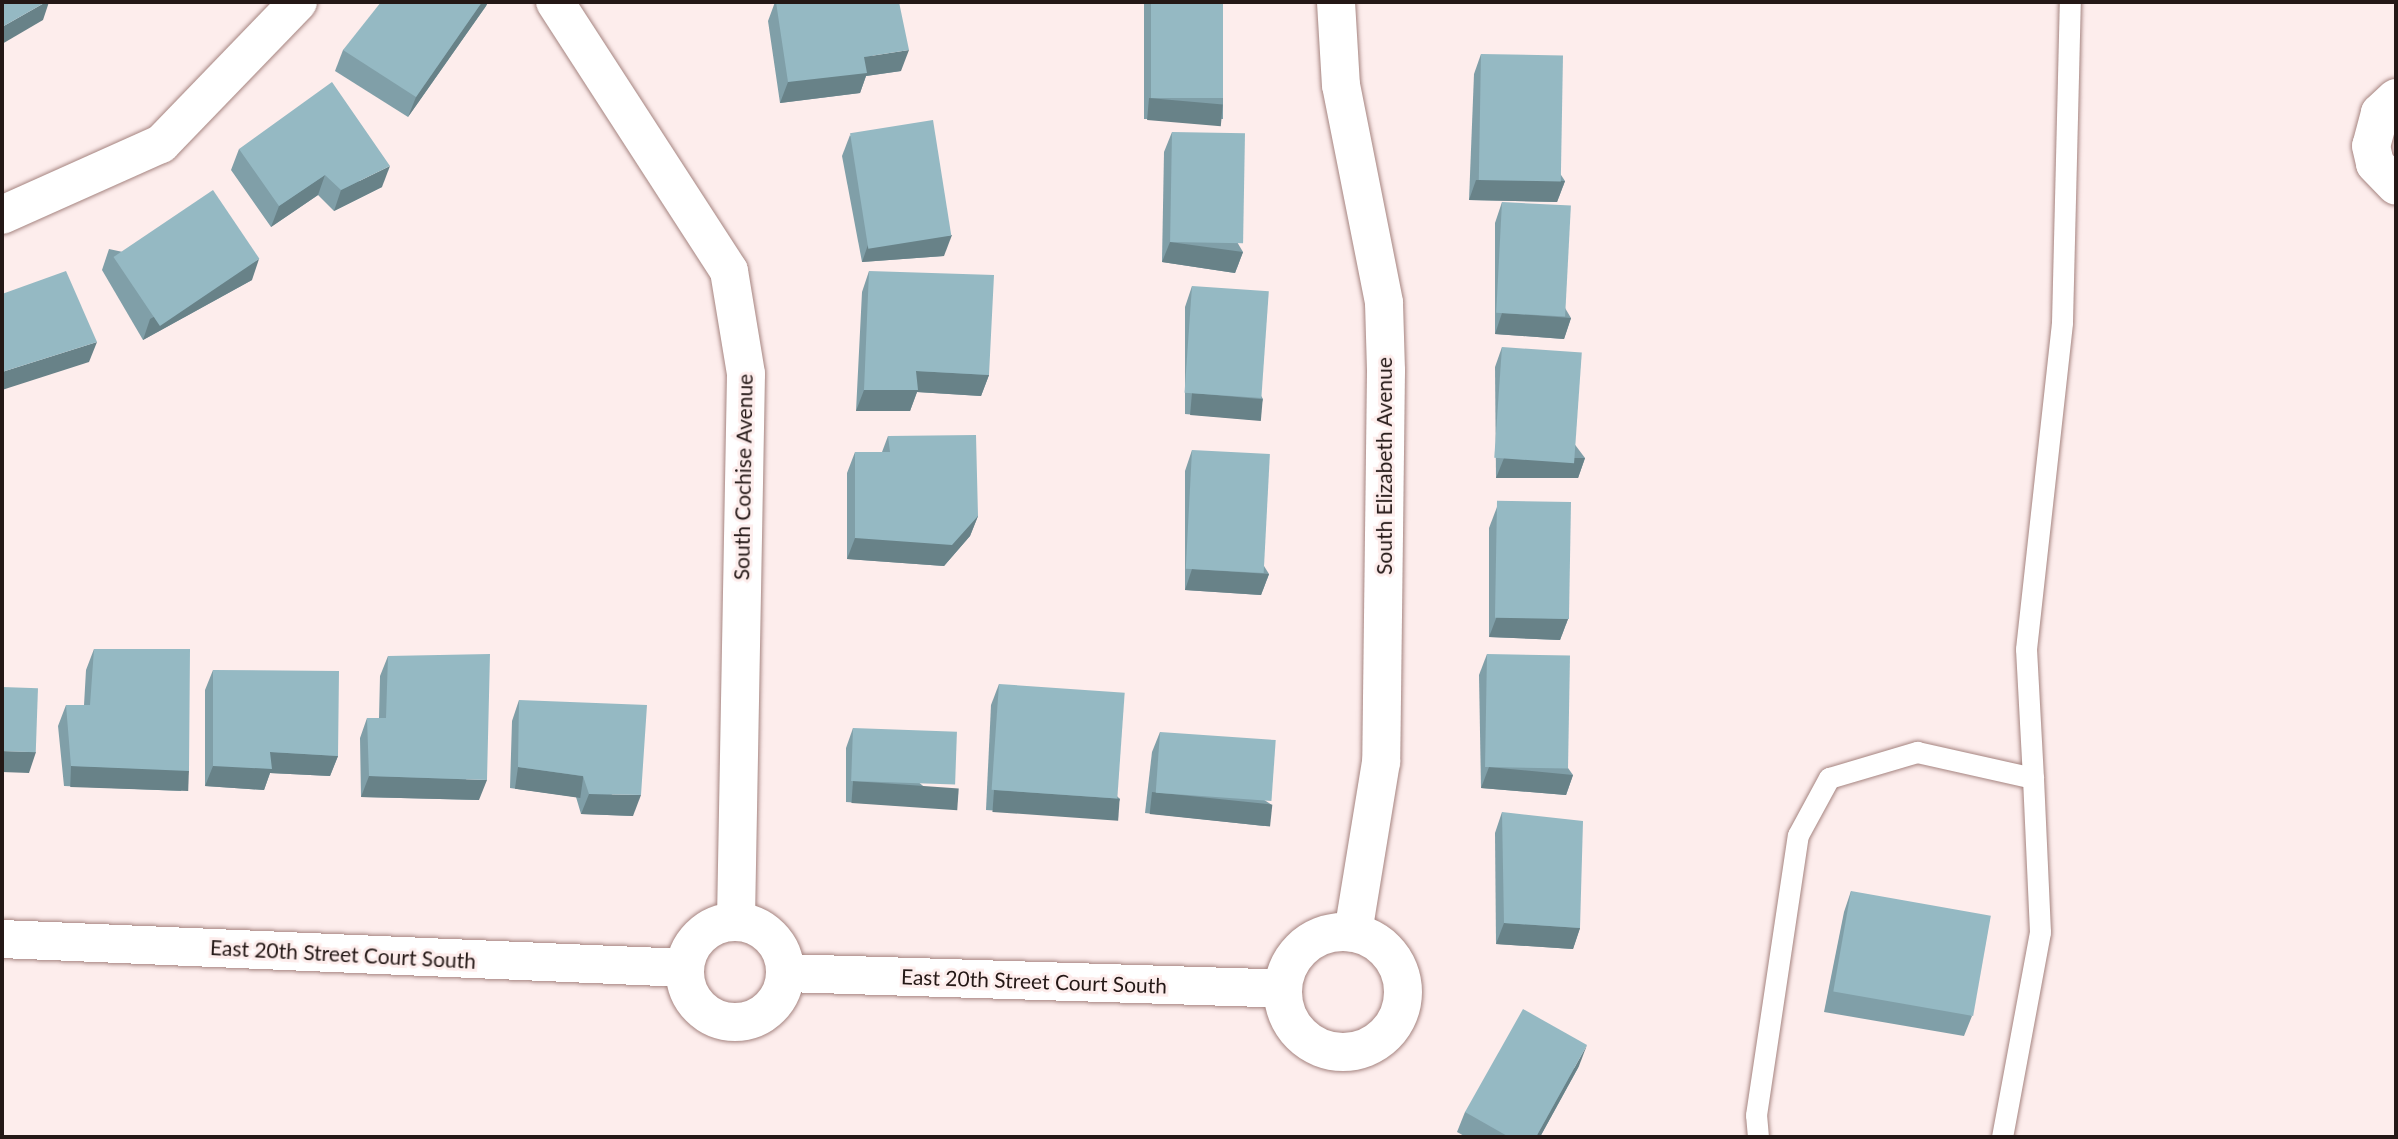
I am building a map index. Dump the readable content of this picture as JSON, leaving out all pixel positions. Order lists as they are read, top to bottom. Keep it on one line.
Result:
{"streets":{"street":["South Elizabeth Avenue","South Cochise Avenue","East 20th Street Court South"]},"crossings":[["South Elizabeth Avenue","East 20th Street Court South"],["South Cochise Avenue","East 20th Street Court South"]]}
